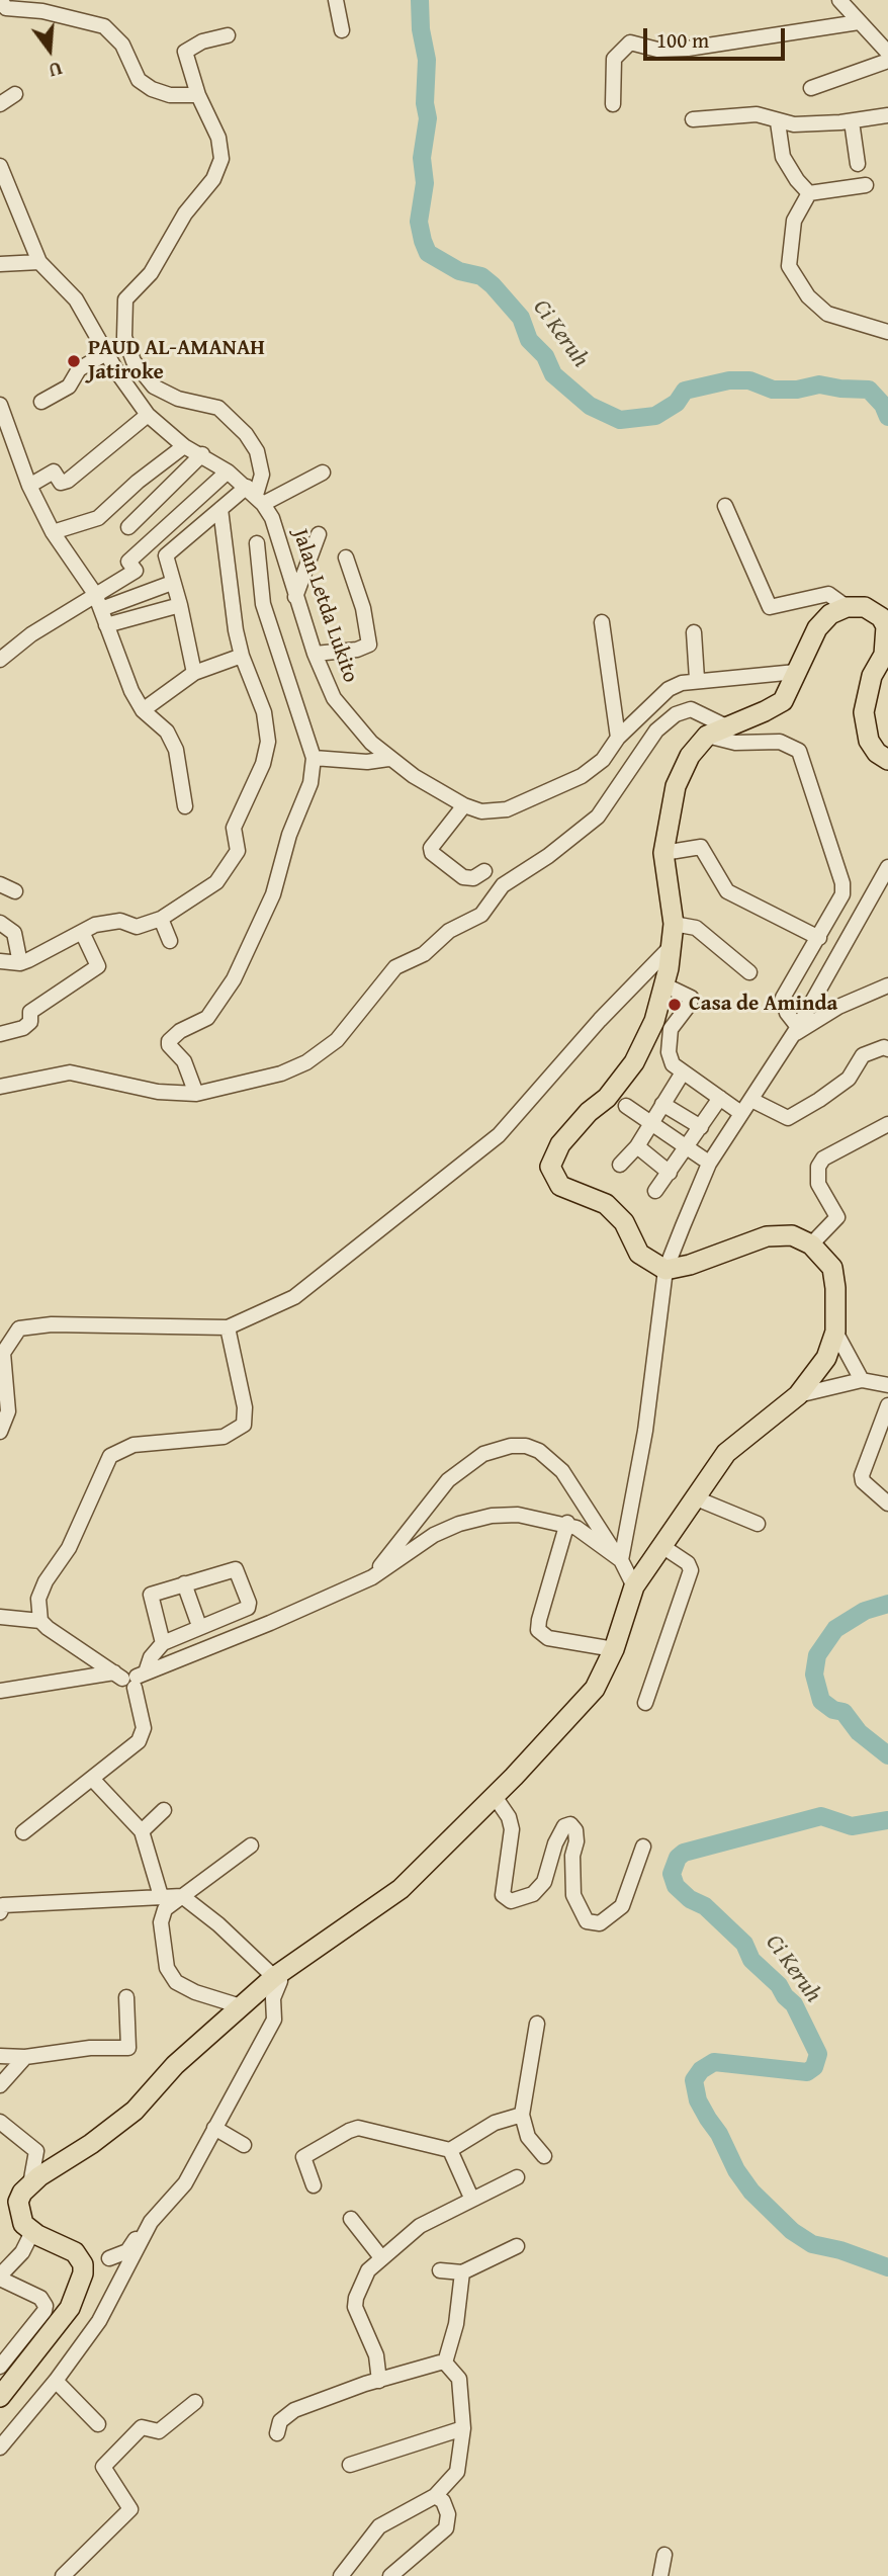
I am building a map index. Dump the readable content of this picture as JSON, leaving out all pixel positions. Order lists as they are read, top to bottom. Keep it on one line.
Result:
{"streets":{"street":["Jalan Letda Lukito"]},"water":["Ci Keruh"],"places":["PAUD AL-AMANAH Jatiroke","Casa de Aminda"],"scale_bar":"100 m","north":"bottom"}
